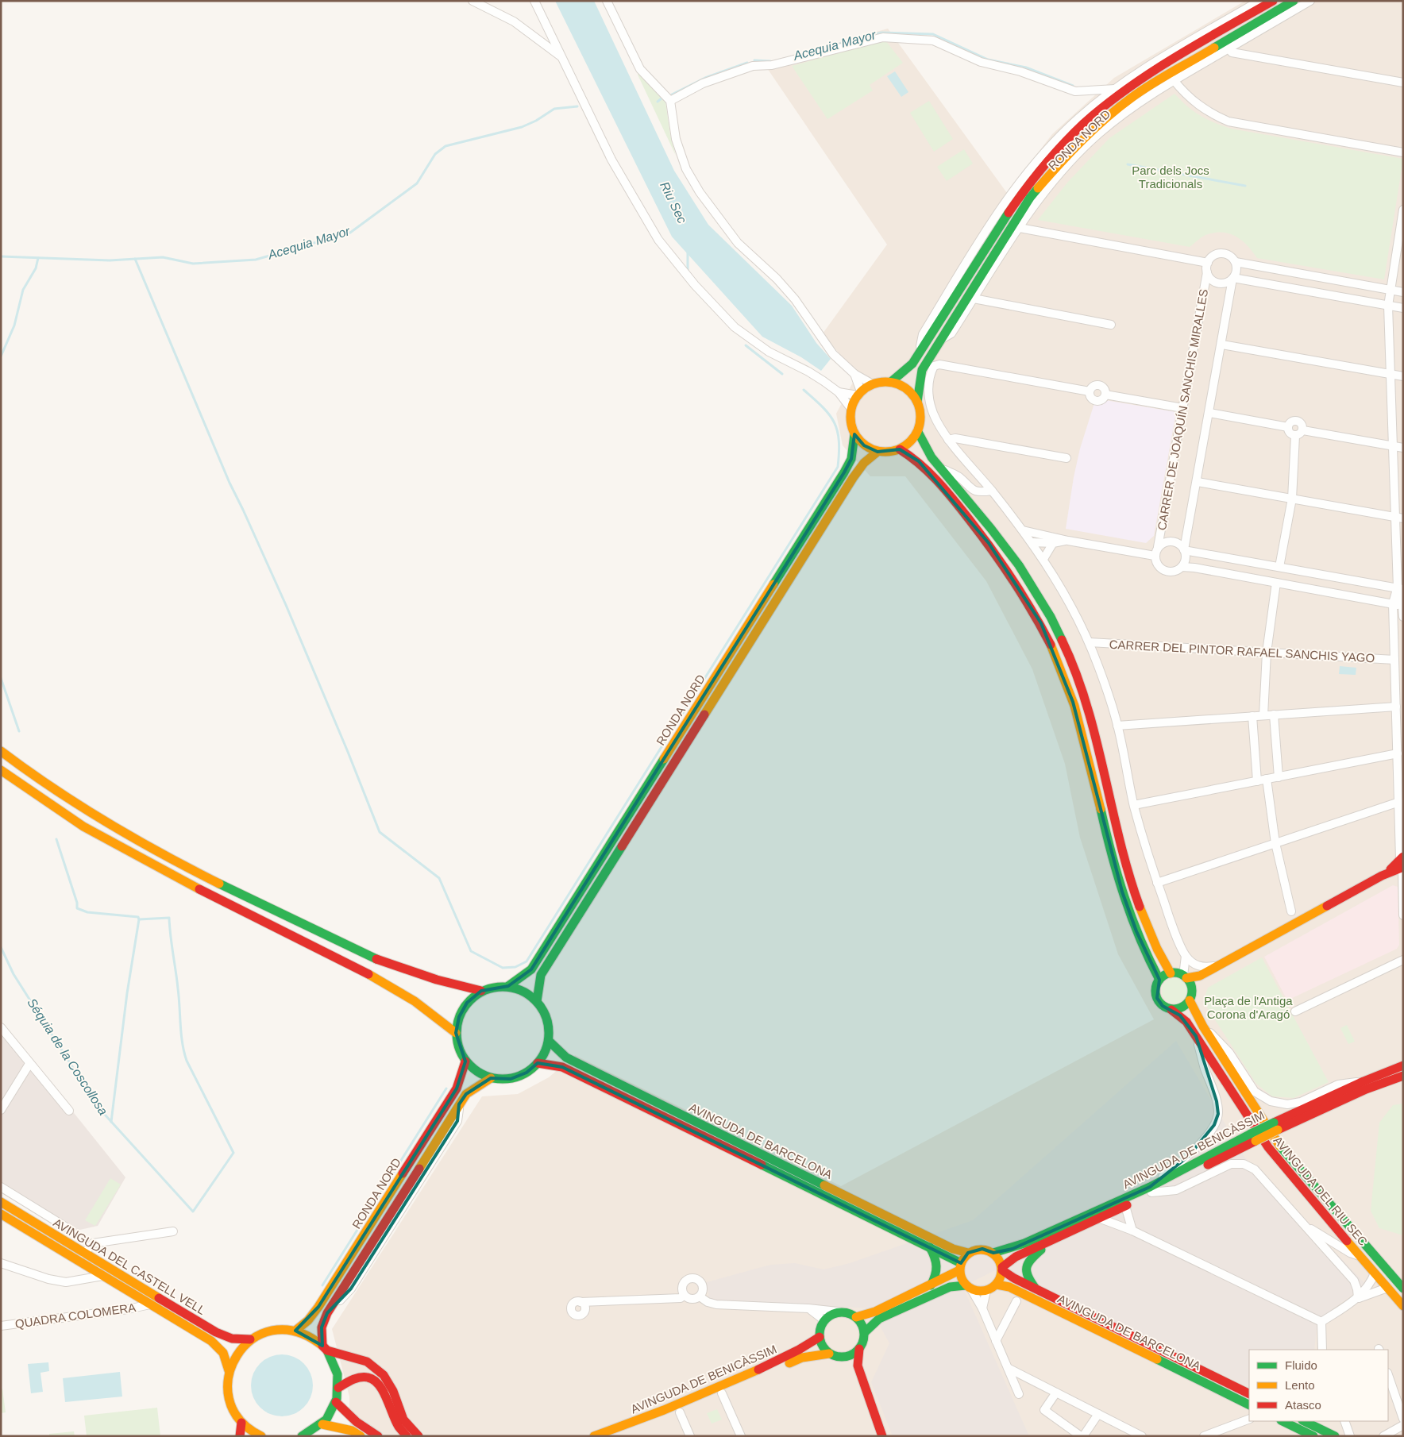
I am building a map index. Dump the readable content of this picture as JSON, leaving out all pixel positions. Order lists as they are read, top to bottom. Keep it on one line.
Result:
{"streets":{"main road":["RONDA NORD","AVINGUDA DE BARCELONA","AVINGUDA DE BENICÀSSIM","AVINGUDA DEL RIU SEC","AVINGUDA DEL CASTELL VELL"],"street":["CARRER DE JOAQUÍN SANCHIS MIRALLES","CARRER DEL PINTOR RAFAEL SANCHIS YAGO","QUADRA COLOMERA"]},"crossings":[["RONDA NORD","AVINGUDA DE BARCELONA"],["AVINGUDA DE BARCELONA","AVINGUDA DE BENICÀSSIM"],["AVINGUDA DEL CASTELL VELL","QUADRA COLOMERA"]],"water":["Acequia Mayor","Riu Sec","Séquia de la Coscollosa"],"parks":["Parc dels Jocs Tradicionals","Plaça de l'Antiga Corona d'Aragó"],"legend":["Fluido","Lento","Atasco"]}
